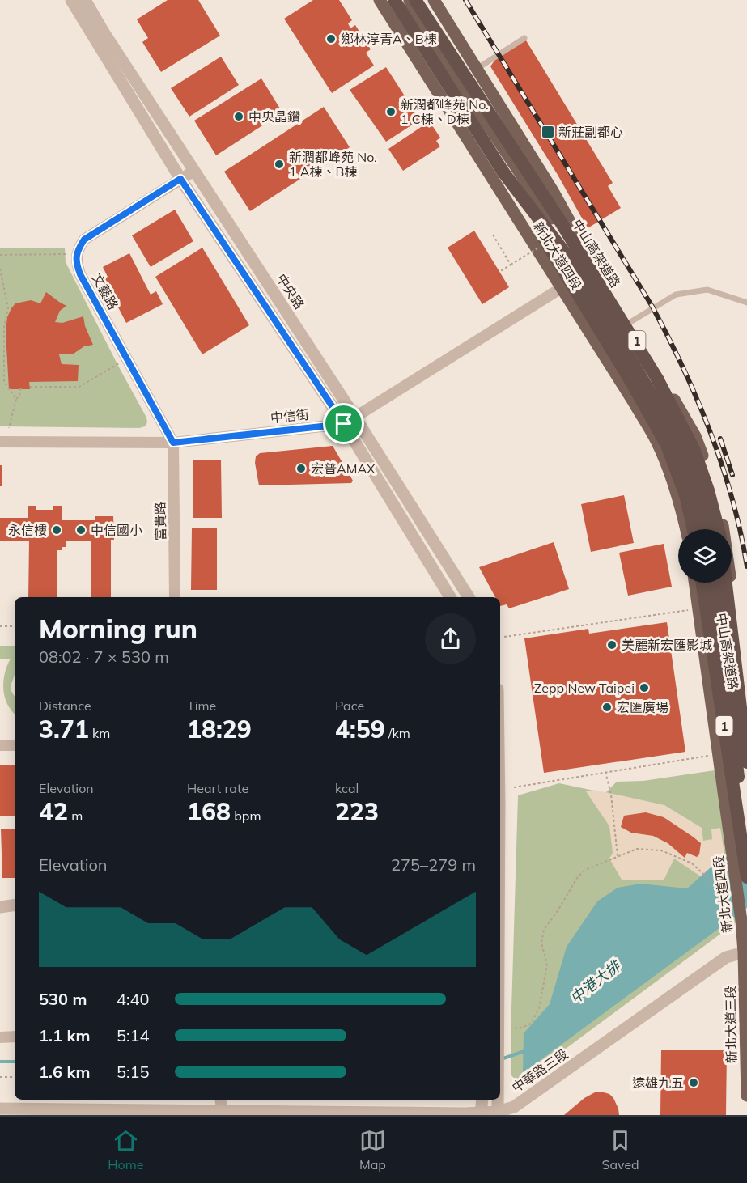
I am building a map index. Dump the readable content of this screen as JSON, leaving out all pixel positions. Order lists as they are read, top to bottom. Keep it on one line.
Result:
{"streets":{"highway":["中山高架道路","1"],"main road":["新北大道四段","新北大道三段"],"street":["文藝路","中央路","中信街","富貴路","中華路三段"]},"crossings":[["中山高架道路","新北大道四段"],["新北大道四段","中信街"],["新北大道四段","新北大道三段"],["新北大道四段","中華路三段"],["文藝路","中央路"],["文藝路","中信街"],["文藝路","富貴路"],["中央路","中信街"],["中信街","富貴路"],["新北大道三段","中華路三段"]],"water":["中港大排"],"places":{"other":["鄉林淳青A、B棟","新潤都峰苑 No. 1 C棟、D棟","中央晶鑽","新潤都峰苑 No. 1 A棟、B棟","宏普AMAX","永信樓","中信國小","美麗新宏匯影城","Zepp New Taipei","宏匯廣場","遠雄九五"],"transit":["新莊副都心"]},"page":{"heading":["Morning run","08:02 · 7 × 530 m"],"stats":[["Distance","3.71 km"],["Time","18:29"],["Pace","4:59 /km"],["Elevation","42 m"],["Heart rate","168 bpm"],["kcal","223"]],"chart":["Elevation","275–279 m"],"list":[{"name":"530 m","note":"4:40"},{"name":"1.1 km","note":"5:14"},{"name":"1.6 km","note":"5:15"}],"tabs":["Home","Map","Saved"]}}
